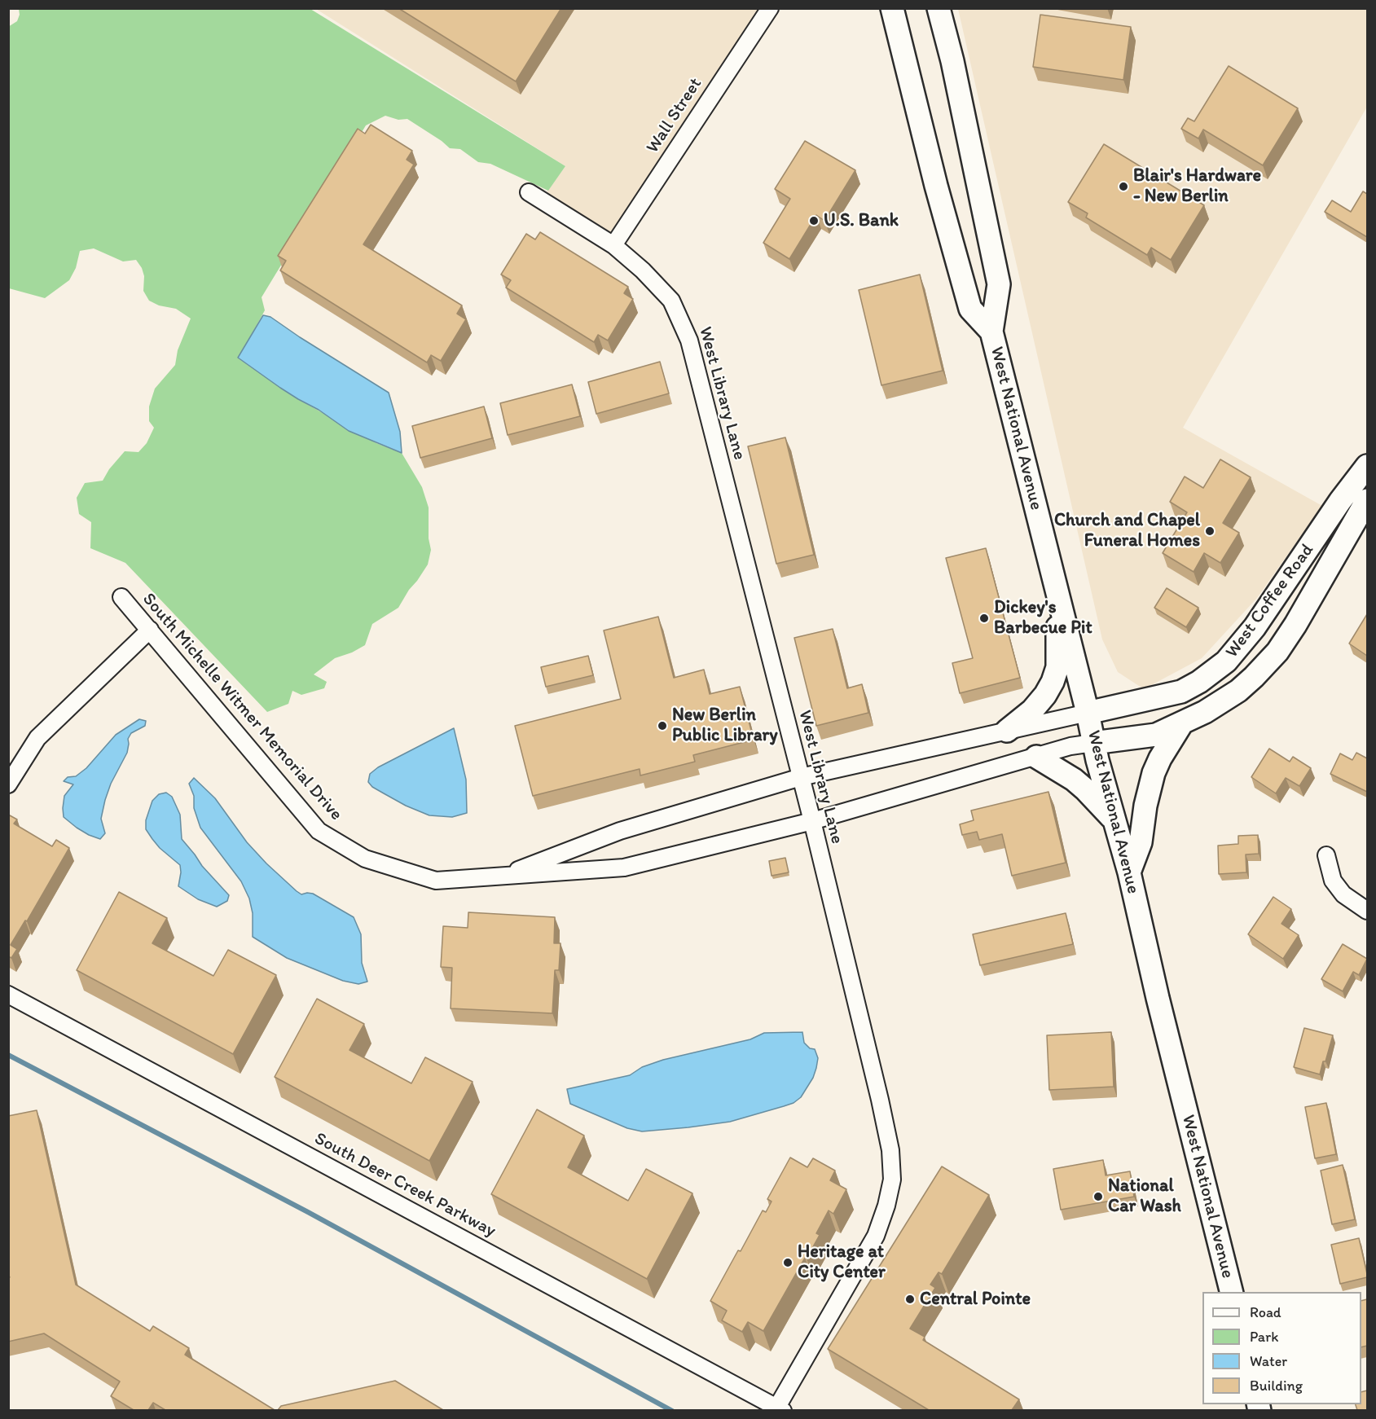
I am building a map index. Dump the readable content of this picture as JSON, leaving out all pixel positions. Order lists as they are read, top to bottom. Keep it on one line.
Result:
{"streets":{"main road":["West National Avenue","West Coffee Road"],"street":["Wall Street","West Library Lane","South Michelle Witmer Memorial Drive","South Deer Creek Parkway"]},"crossings":[["Wall Street","West Library Lane"],["West Library Lane","South Michelle Witmer Memorial Drive"],["West Library Lane","South Deer Creek Parkway"],["West National Avenue","West Coffee Road"],["West National Avenue","South Michelle Witmer Memorial Drive"],["West Coffee Road","South Michelle Witmer Memorial Drive"]],"places":["Blair's Hardware - New Berlin","U.S. Bank","Church and Chapel Funeral Homes","Dickey's Barbecue Pit","New Berlin Public Library","National Car Wash","Heritage at City Center","Central Pointe"],"legend":["Road","Park","Water","Building"]}
